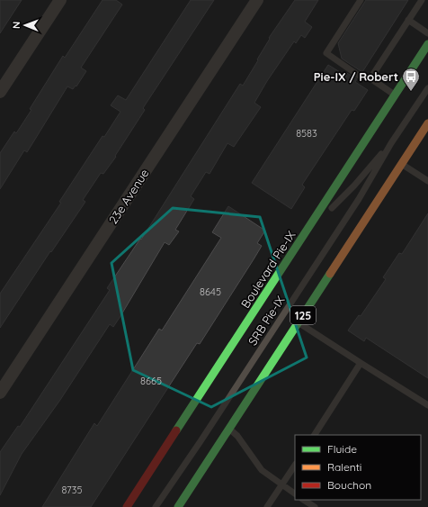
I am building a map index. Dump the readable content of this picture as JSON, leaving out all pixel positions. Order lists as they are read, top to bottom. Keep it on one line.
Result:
{"streets":{"main road":["Boulevard Pie-IX","125"],"street":["23e Avenue"],"lane":["SRB Pie-IX"]},"crossings":[["Boulevard Pie-IX","SRB Pie-IX"]],"places":{"bus stop":["Pie-IX / Robert"]},"house_numbers":["8583","8645","8665","8735"],"legend":["Fluide","Ralenti","Bouchon"],"north":"left"}
